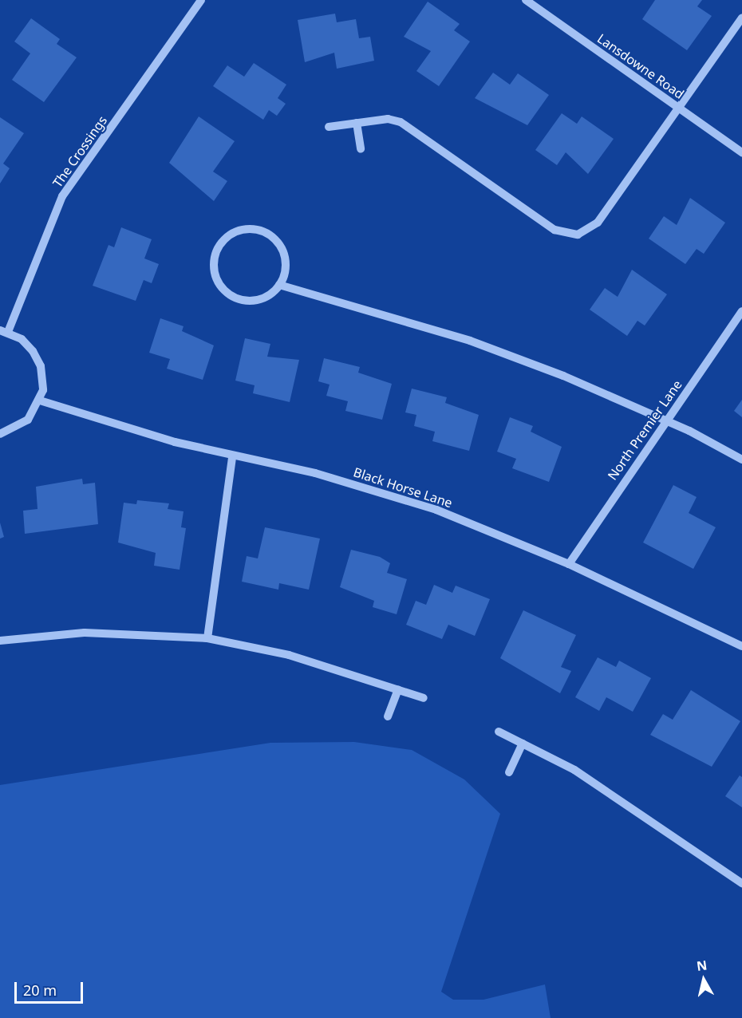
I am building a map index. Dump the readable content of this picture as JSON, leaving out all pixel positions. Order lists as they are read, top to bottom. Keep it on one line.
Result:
{"streets":{"street":["Lansdowne Road","The Crossings","North Premier Lane","Black Horse Lane"]},"crossings":[["North Premier Lane","Black Horse Lane"]],"scale_bar":"20 m","north":"top"}
